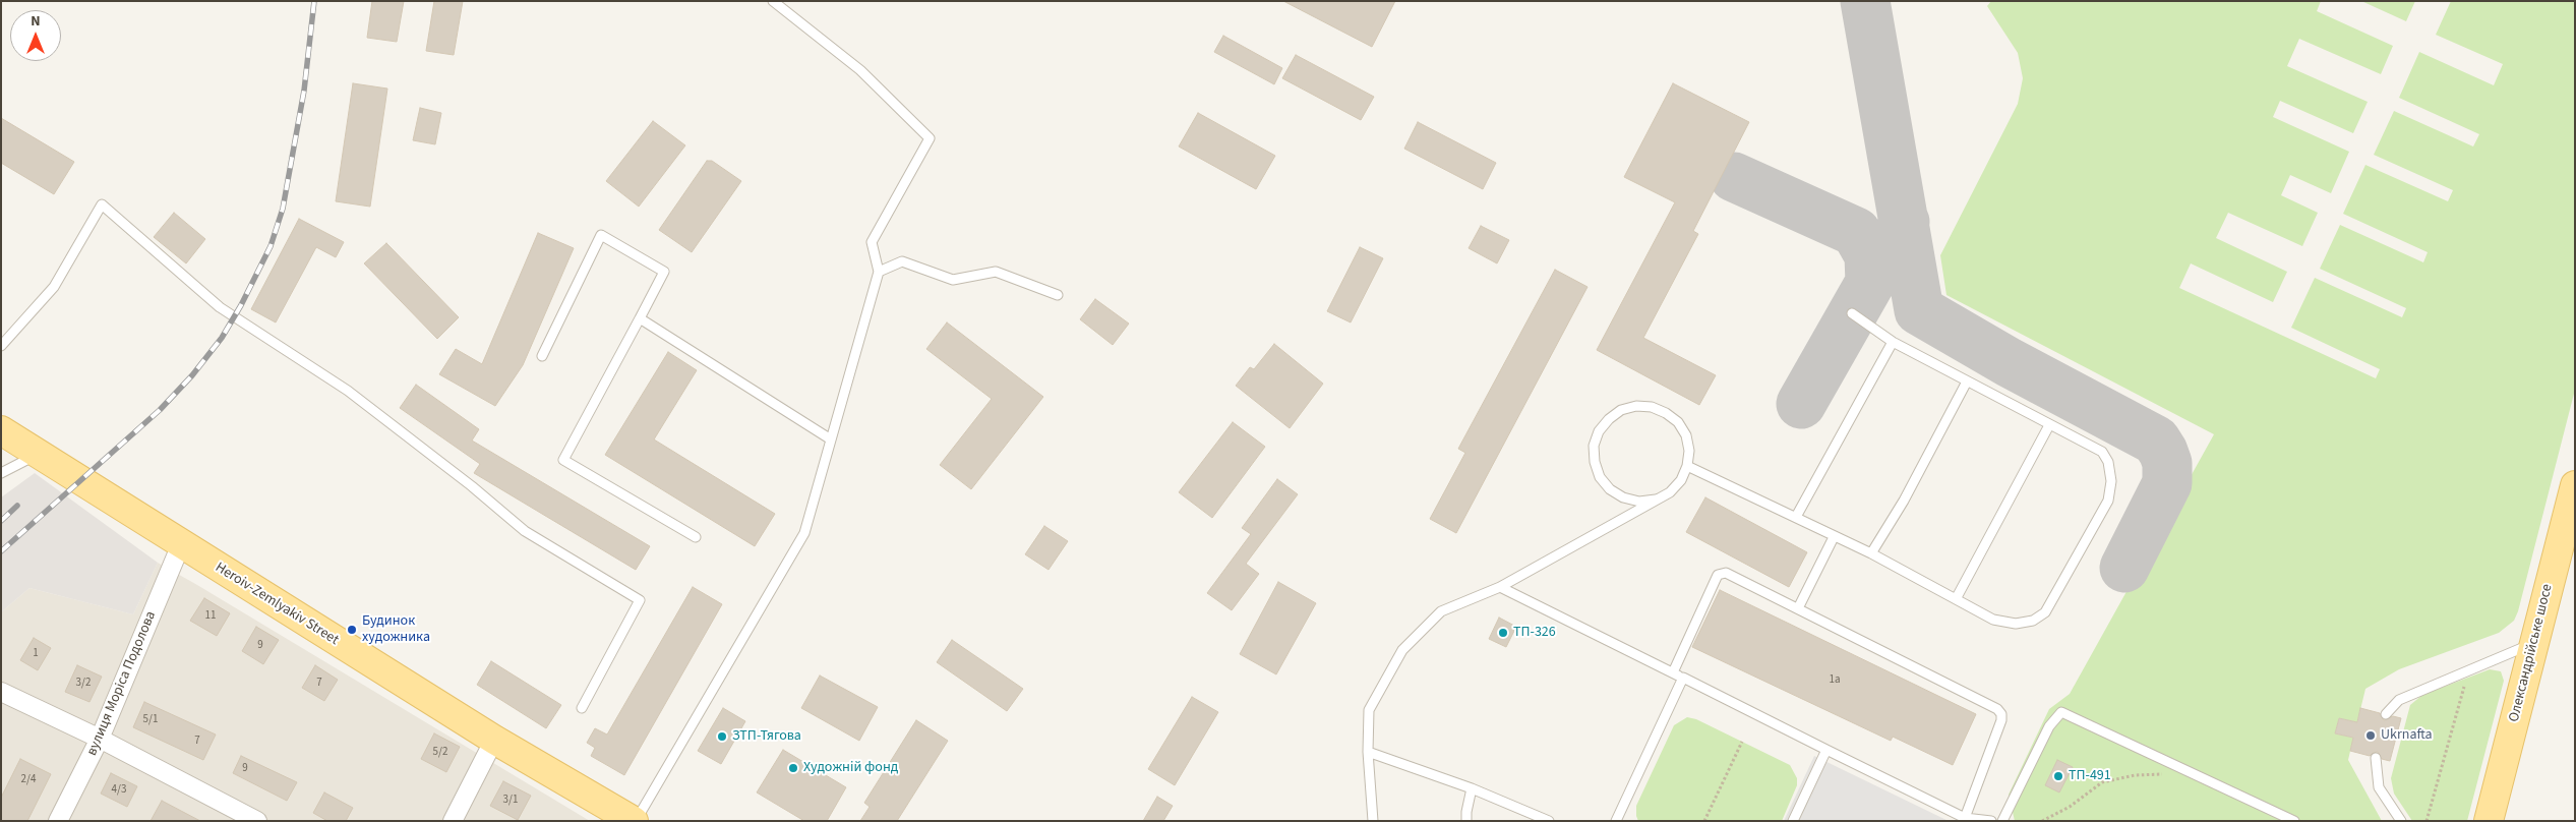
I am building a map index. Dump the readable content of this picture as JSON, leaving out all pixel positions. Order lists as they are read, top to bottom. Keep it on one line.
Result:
{"streets":{"main road":["Heroiv-Zemlyakiv Street","Олександрійське шосе"],"street":["вулиця Моріса Подолова"]},"crossings":[["Heroiv-Zemlyakiv Street","вулиця Моріса Подолова"]],"places":["Будинок художника","ТП-326","Ukrnafta","ЗТП-Тягова","Художній фонд","ТП-491"],"house_numbers":["11","9","1","1а","3/2","7","5/1","7","5/2","9","2/4","4/3","3/1"],"north":"top"}
